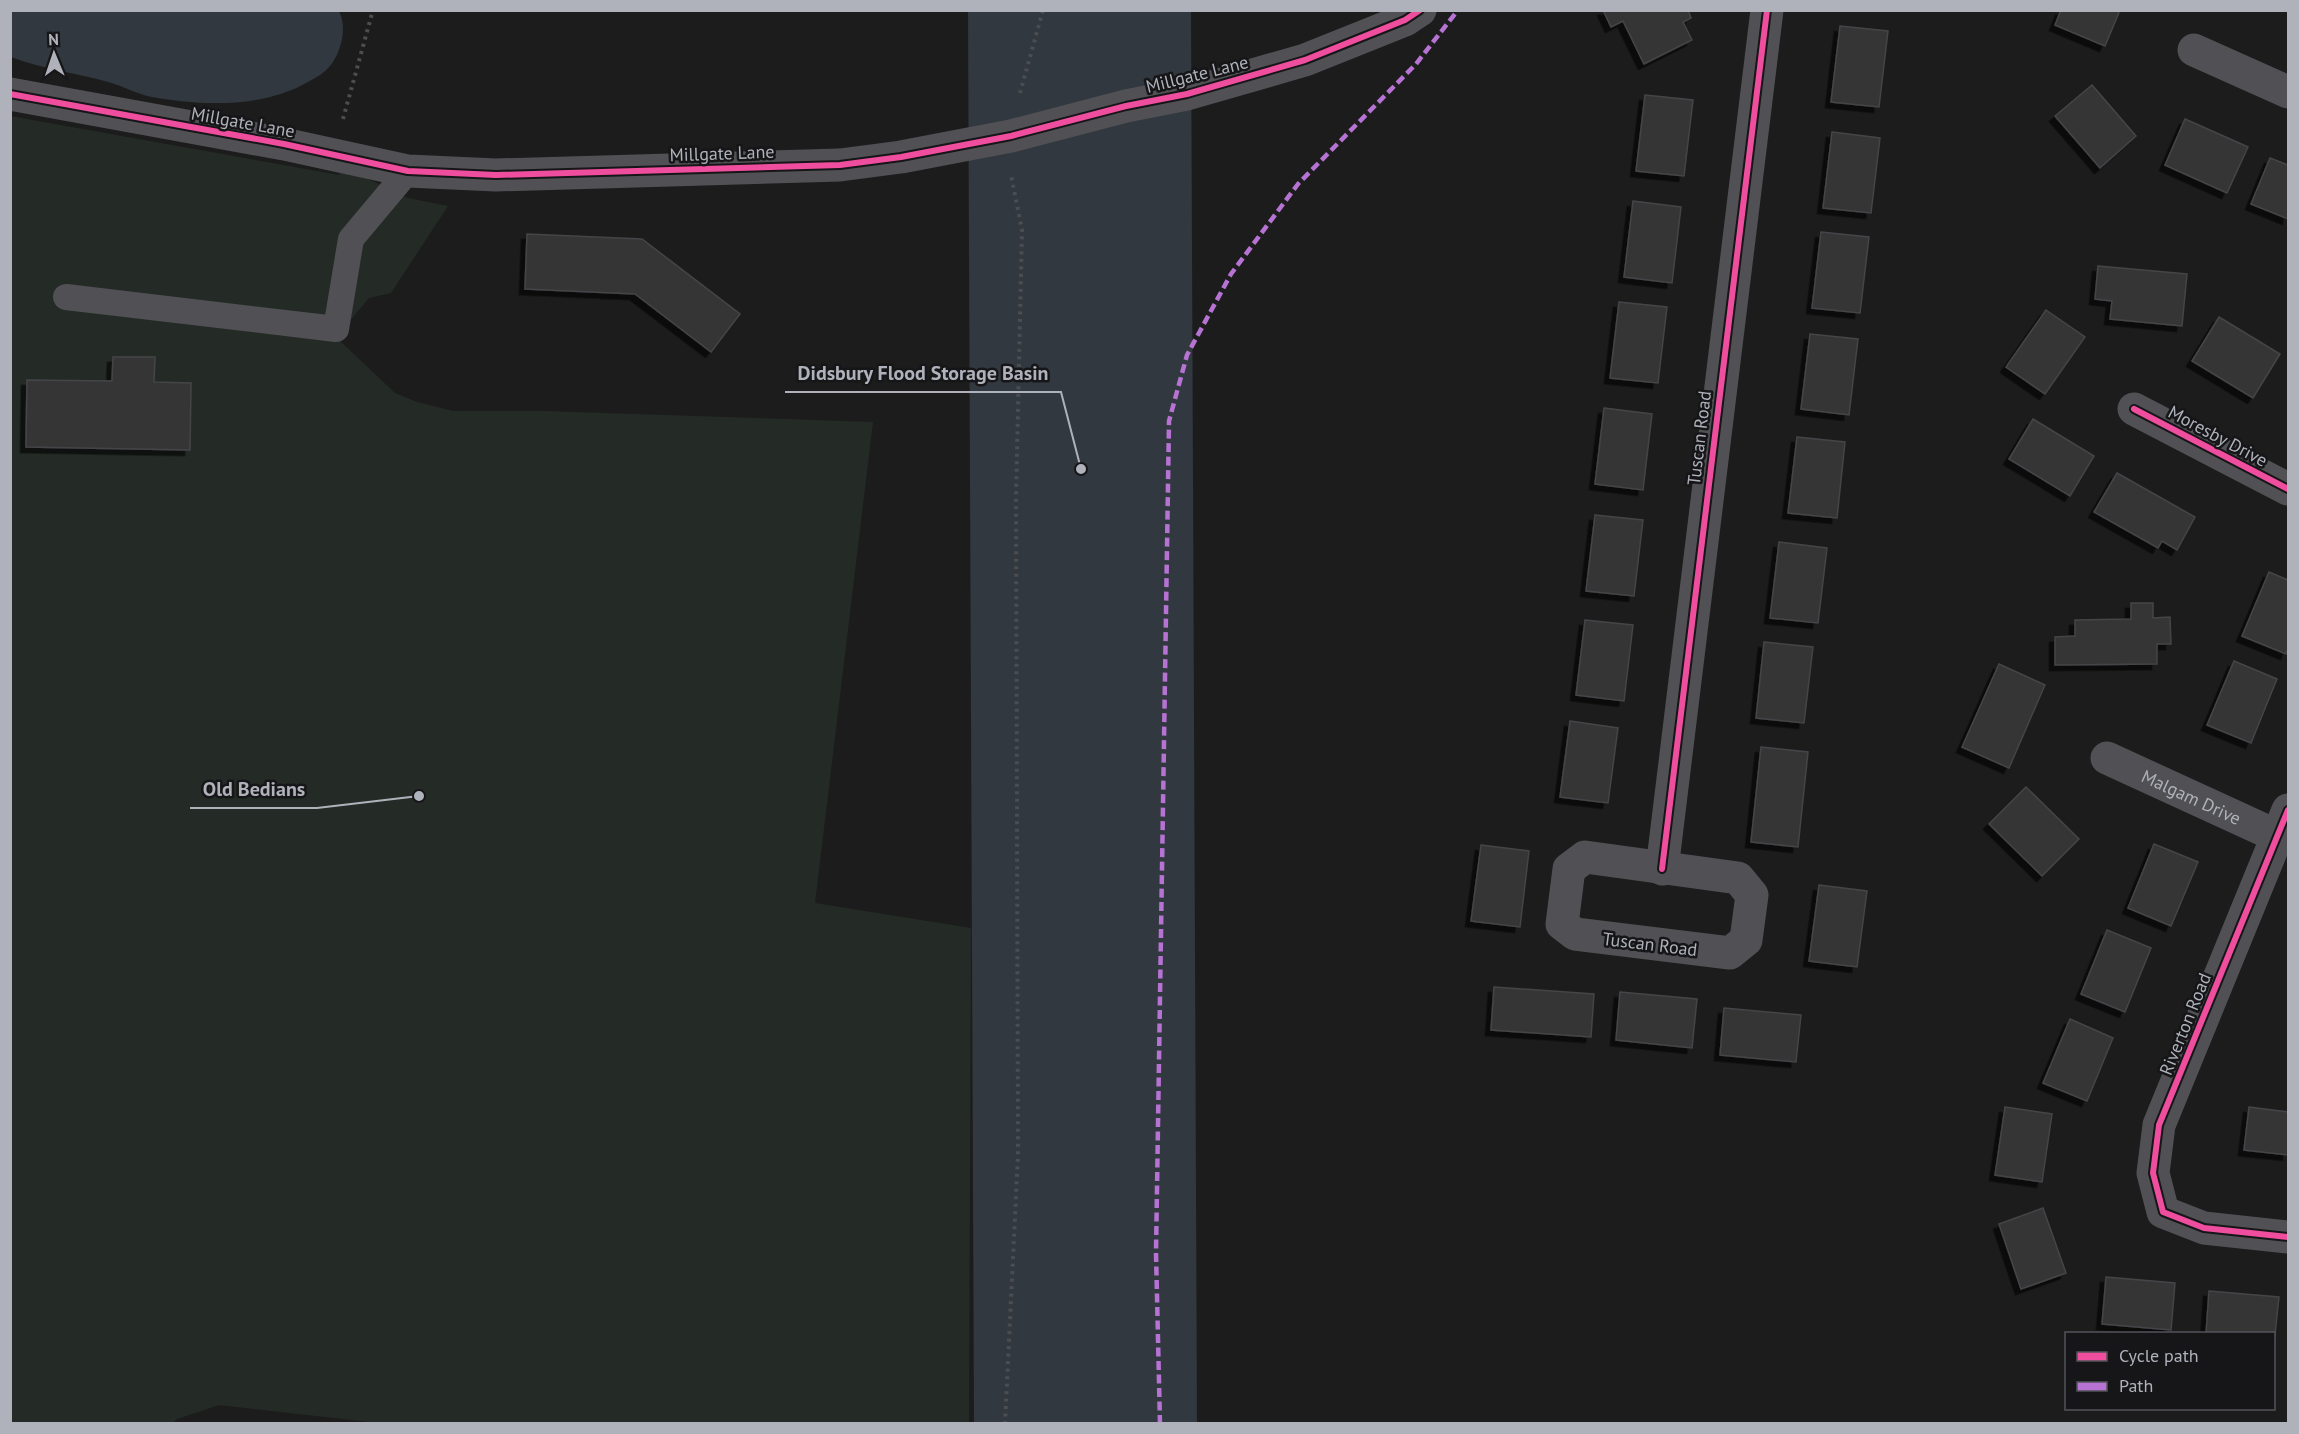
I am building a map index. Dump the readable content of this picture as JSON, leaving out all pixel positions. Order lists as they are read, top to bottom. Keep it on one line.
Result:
{"streets":{"street":["Millgate Lane","Moresby Drive","Tuscan Road","Malgam Drive","Riverton Road"]},"crossings":[["Malgam Drive","Riverton Road"]],"places":["Didsbury Flood Storage Basin","Old Bedians"],"legend":["Cycle path","Path"],"north":"top"}
